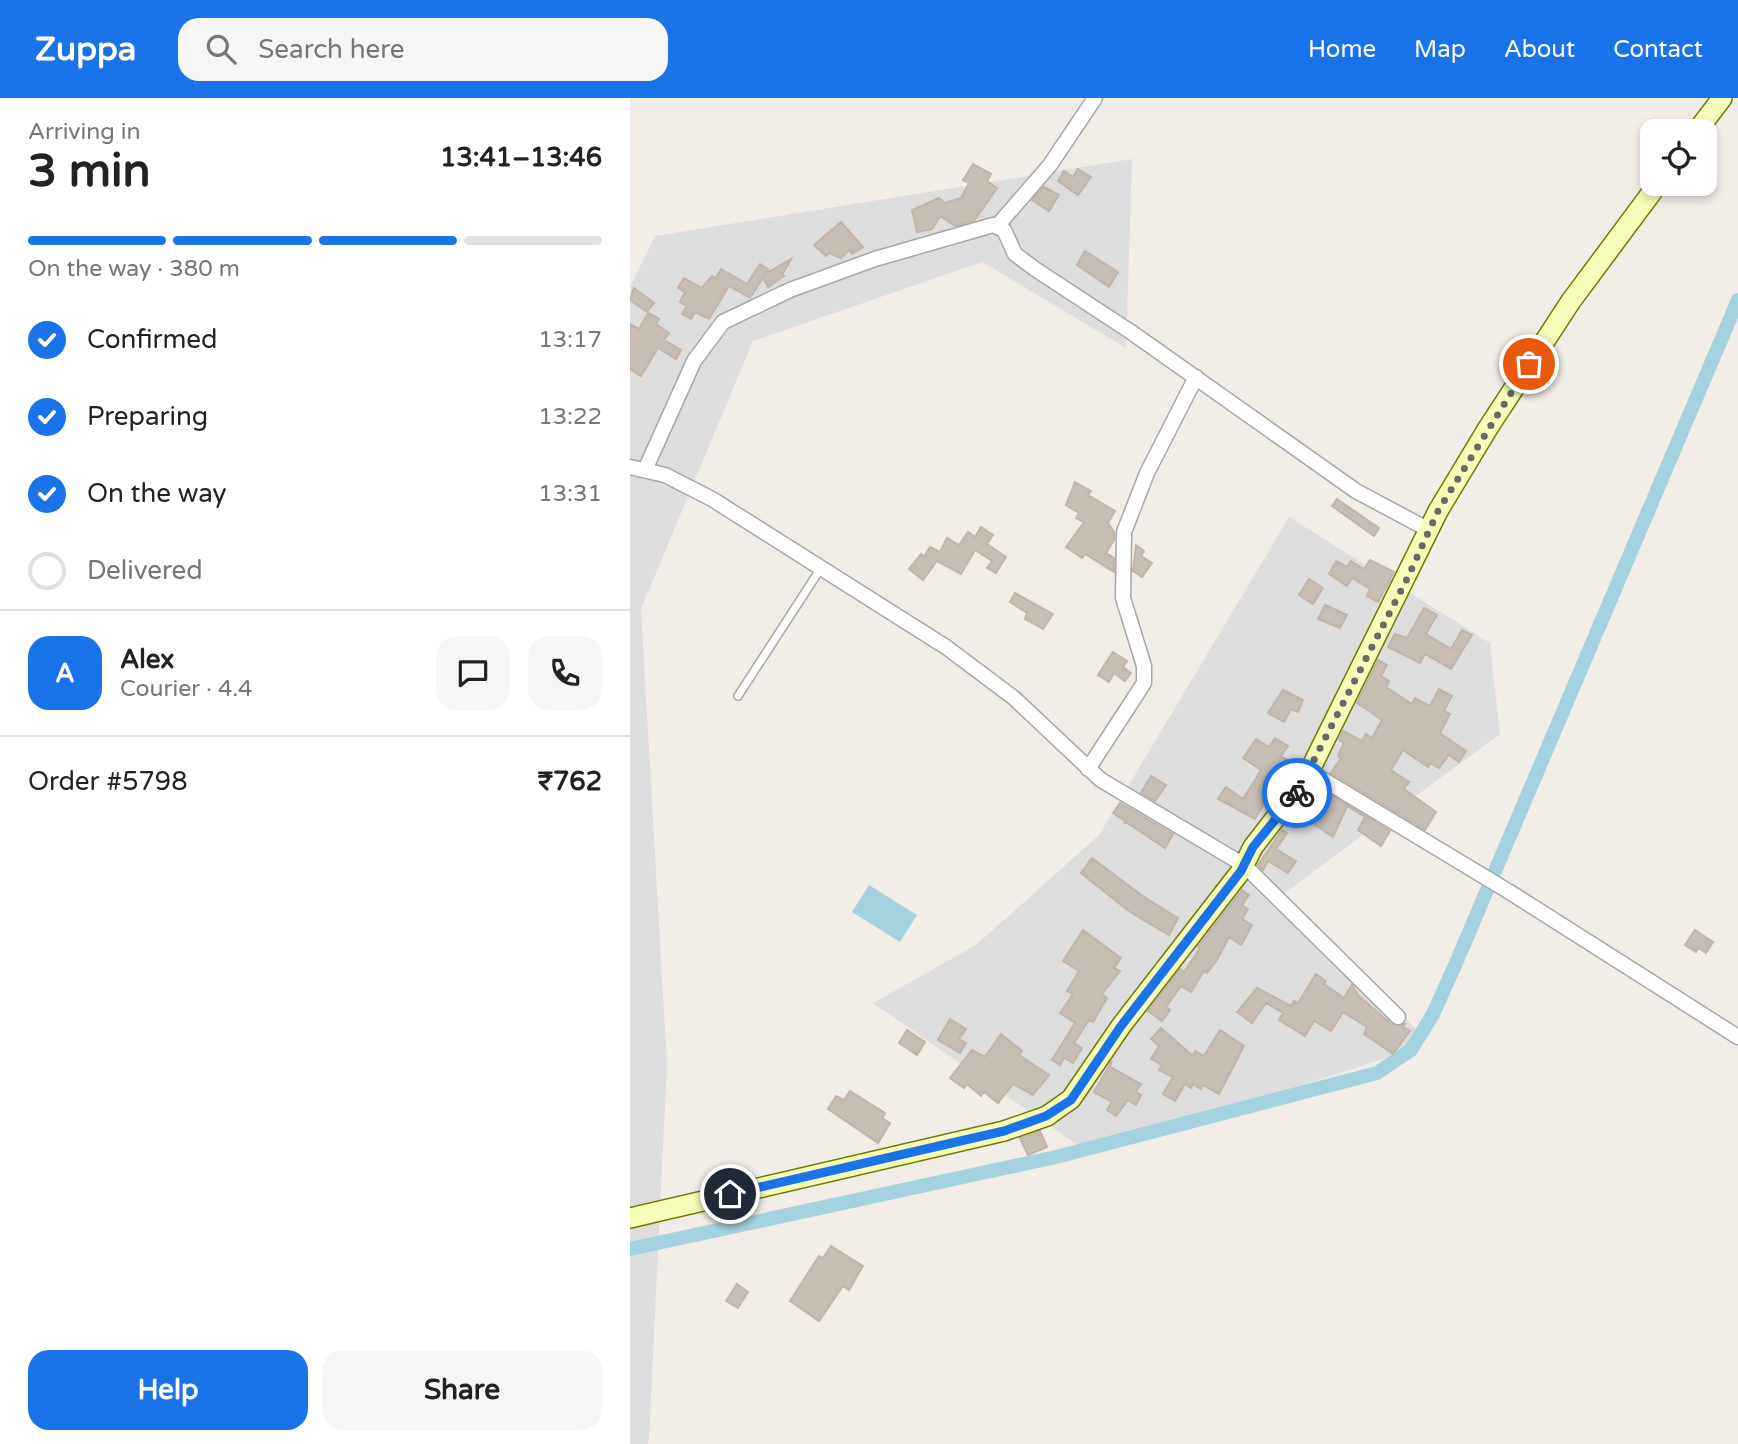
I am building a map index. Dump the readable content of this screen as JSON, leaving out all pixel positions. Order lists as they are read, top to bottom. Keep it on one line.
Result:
{"page":{"header":"Zuppa","search":"Search here","nav":["Home","Map","About","Contact"],"heading":["3 min","Arriving in","13:41–13:46"],"panel":["Alex","Courier · 4.4","Order #5798","₹762"],"bar":"On the way · 380 m","list":[["Confirmed","13:17"],["Preparing","13:22"],["On the way","13:31"],"Delivered"],"round":"A","buttons":["Help","Share"]}}
